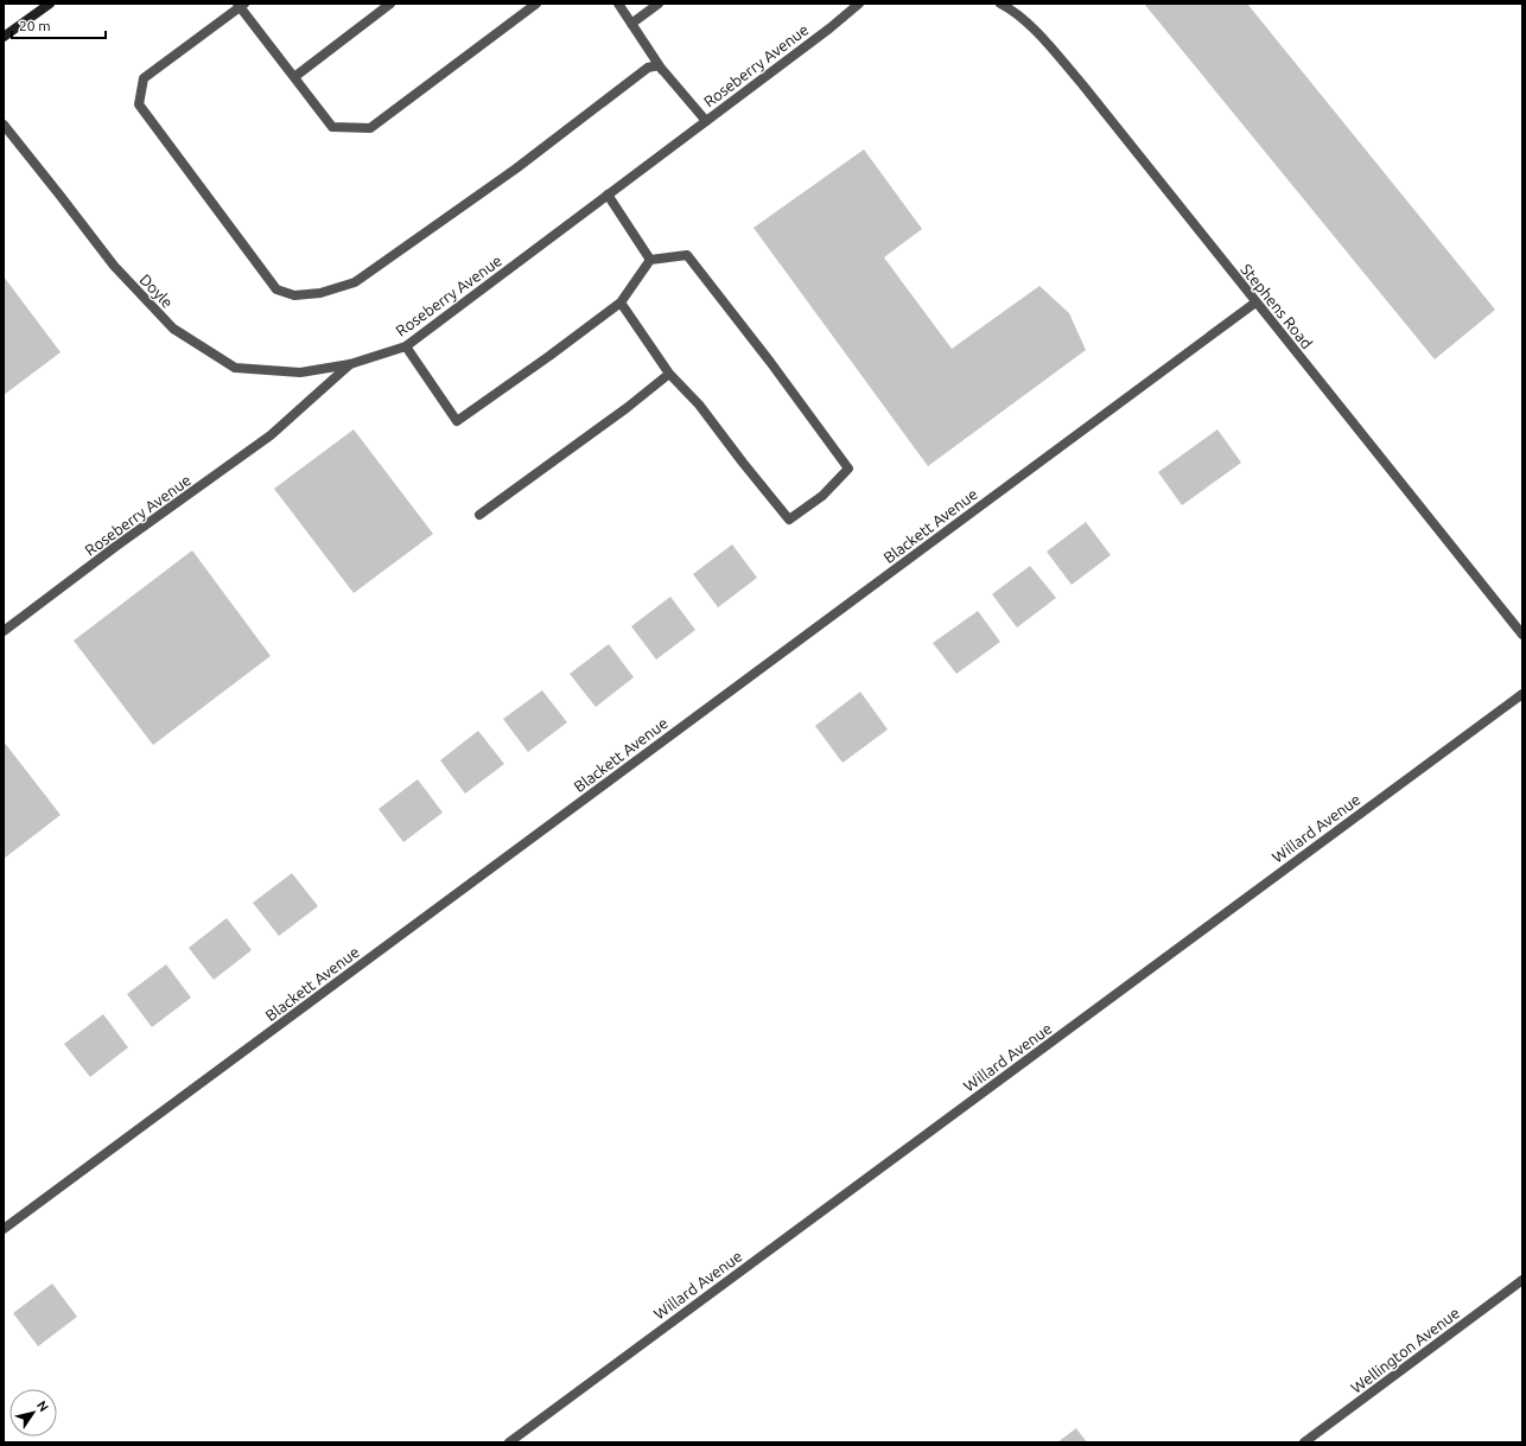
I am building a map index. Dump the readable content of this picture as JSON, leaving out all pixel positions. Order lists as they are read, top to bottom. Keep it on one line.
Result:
{"streets":{"street":["Roseberry Avenue","Doyle","Stephens Road","Blackett Avenue","Willard Avenue","Wellington Avenue"]},"crossings":[["Roseberry Avenue","Doyle"],["Stephens Road","Blackett Avenue"]],"scale_bar":"20 m","north":"top right"}
